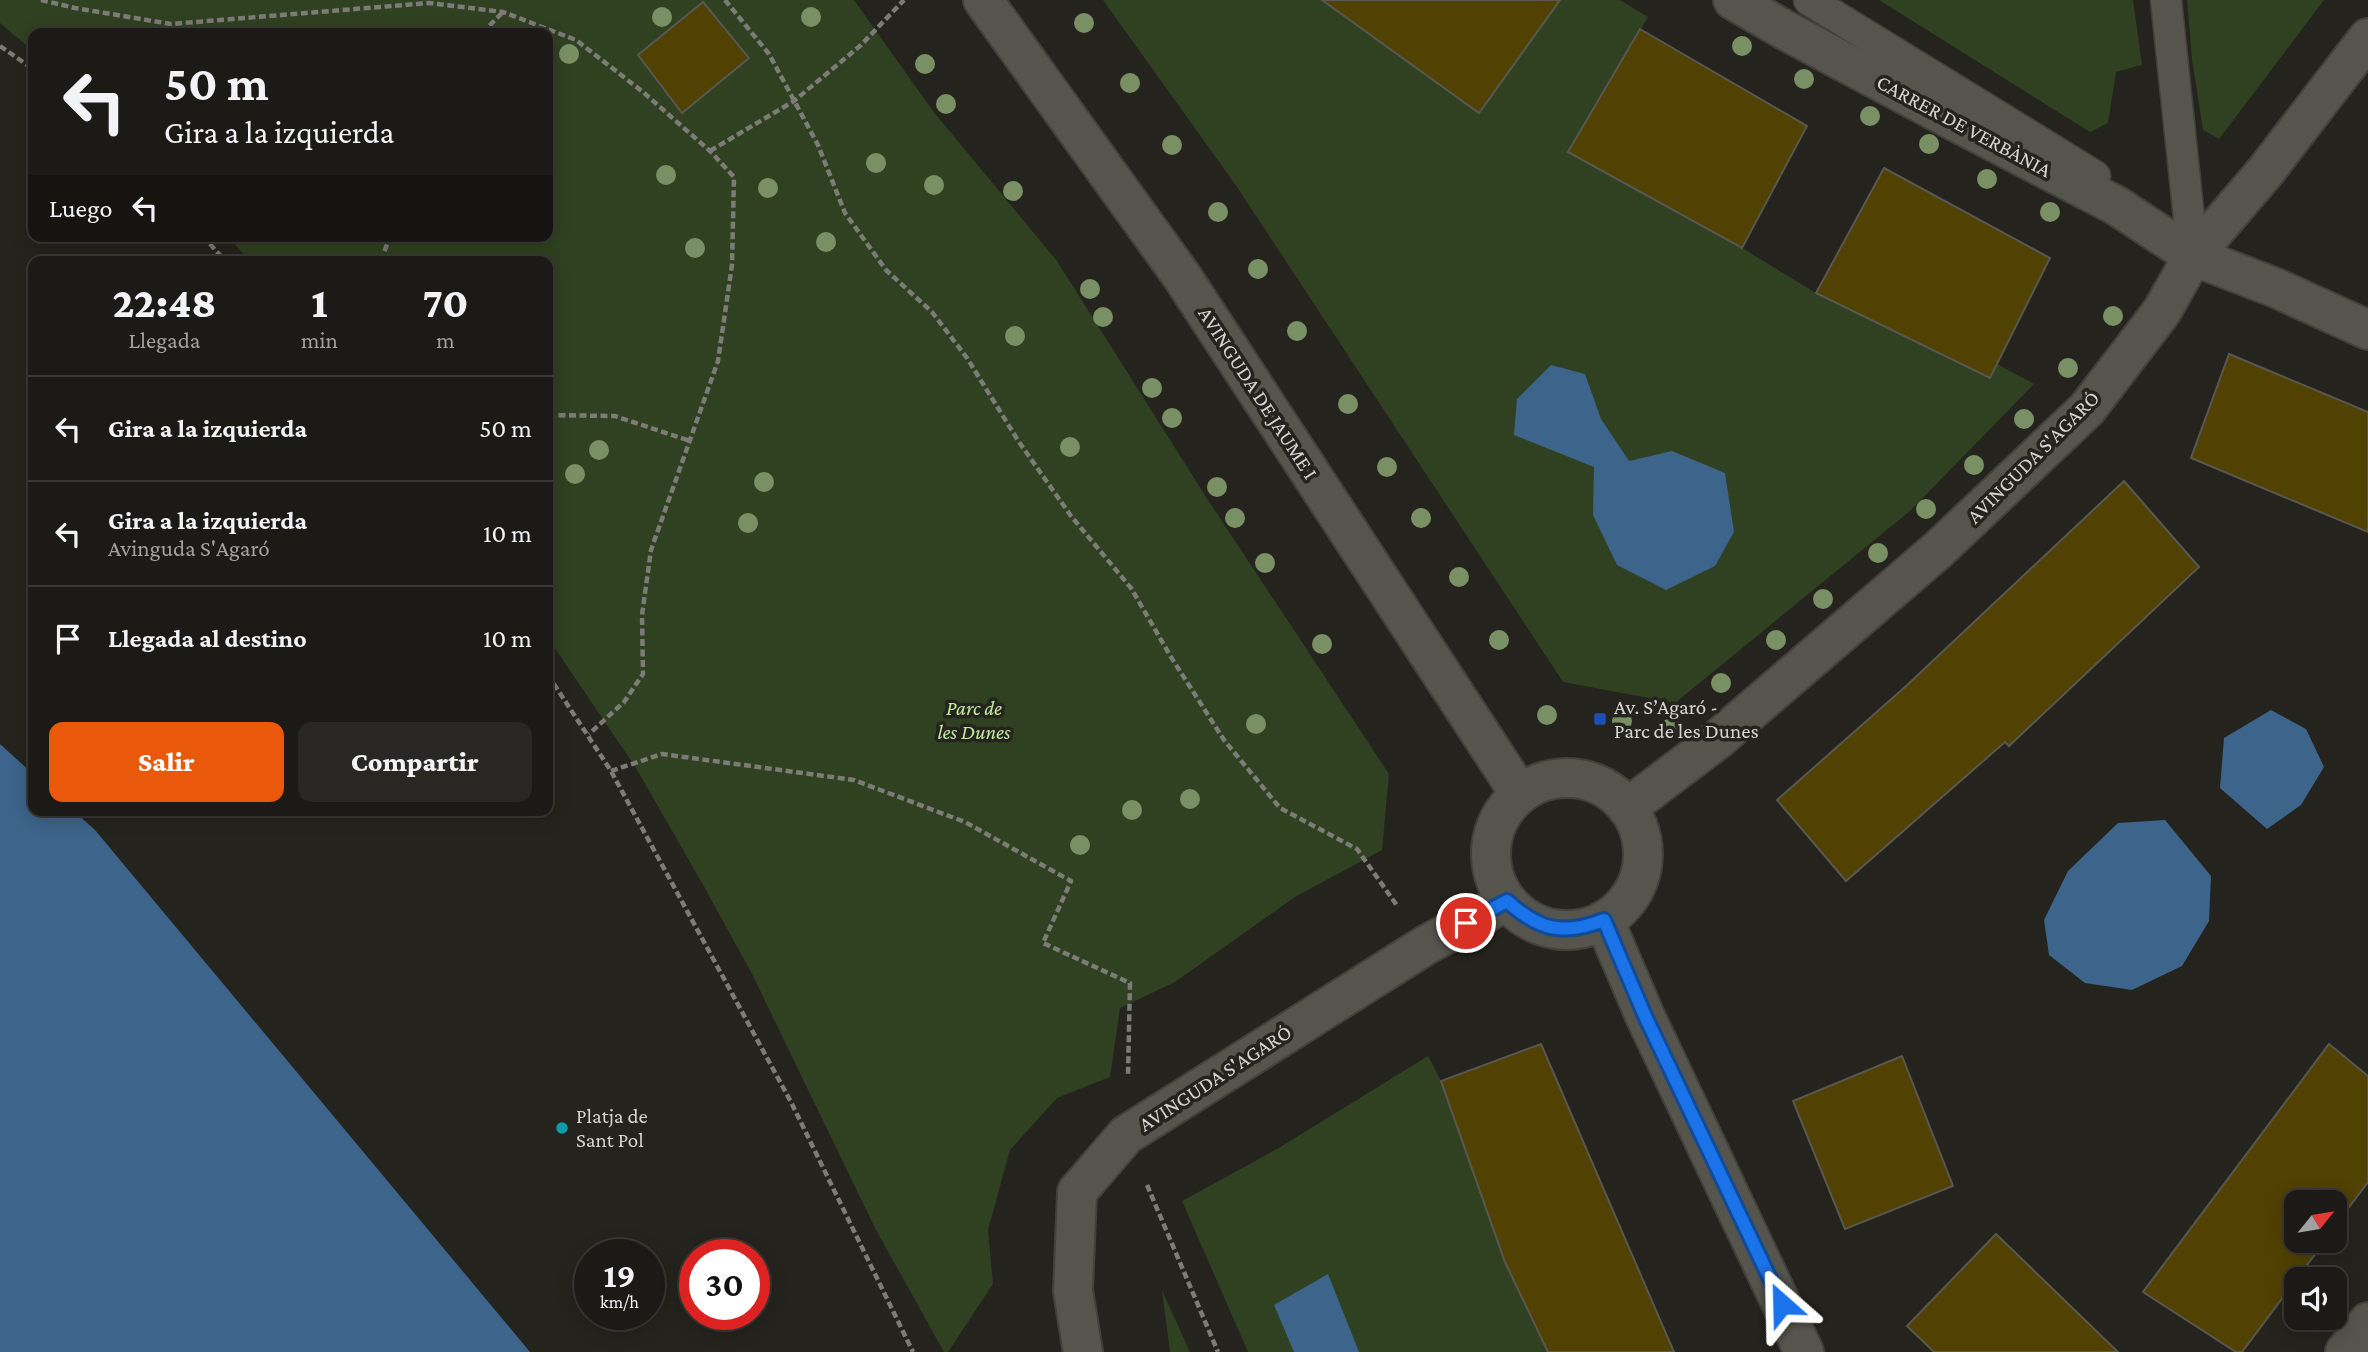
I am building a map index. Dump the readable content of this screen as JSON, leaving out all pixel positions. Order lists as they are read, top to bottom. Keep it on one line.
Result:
{"streets":{"street":["CARRER DE VERBÀNIA","AVINGUDA DE JAUME I","AVINGUDA S'AGARÓ"]},"crossings":[["CARRER DE VERBÀNIA","AVINGUDA S'AGARÓ"],["AVINGUDA DE JAUME I","AVINGUDA S'AGARÓ"]],"parks":["Parc de les Dunes"],"places":{"transit":["Av. S’Agaró - Parc de les Dunes"],"other":["Platja de Sant Pol"]},"north":"top right","page":{"turn":["50 m","Gira a la izquierda"],"then":"Luego","eta":["22:48","Llegada","1","min","70","m"],"list":[{"name":"Gira a la izquierda","value":"50 m"},{"name":"Gira a la izquierda","note":"Avinguda S'Agaró","value":"10 m"},{"name":"Llegada al destino","value":"10 m"}],"buttons":["Salir","Compartir"],"speed":"19 km/h","limit":"30"}}
